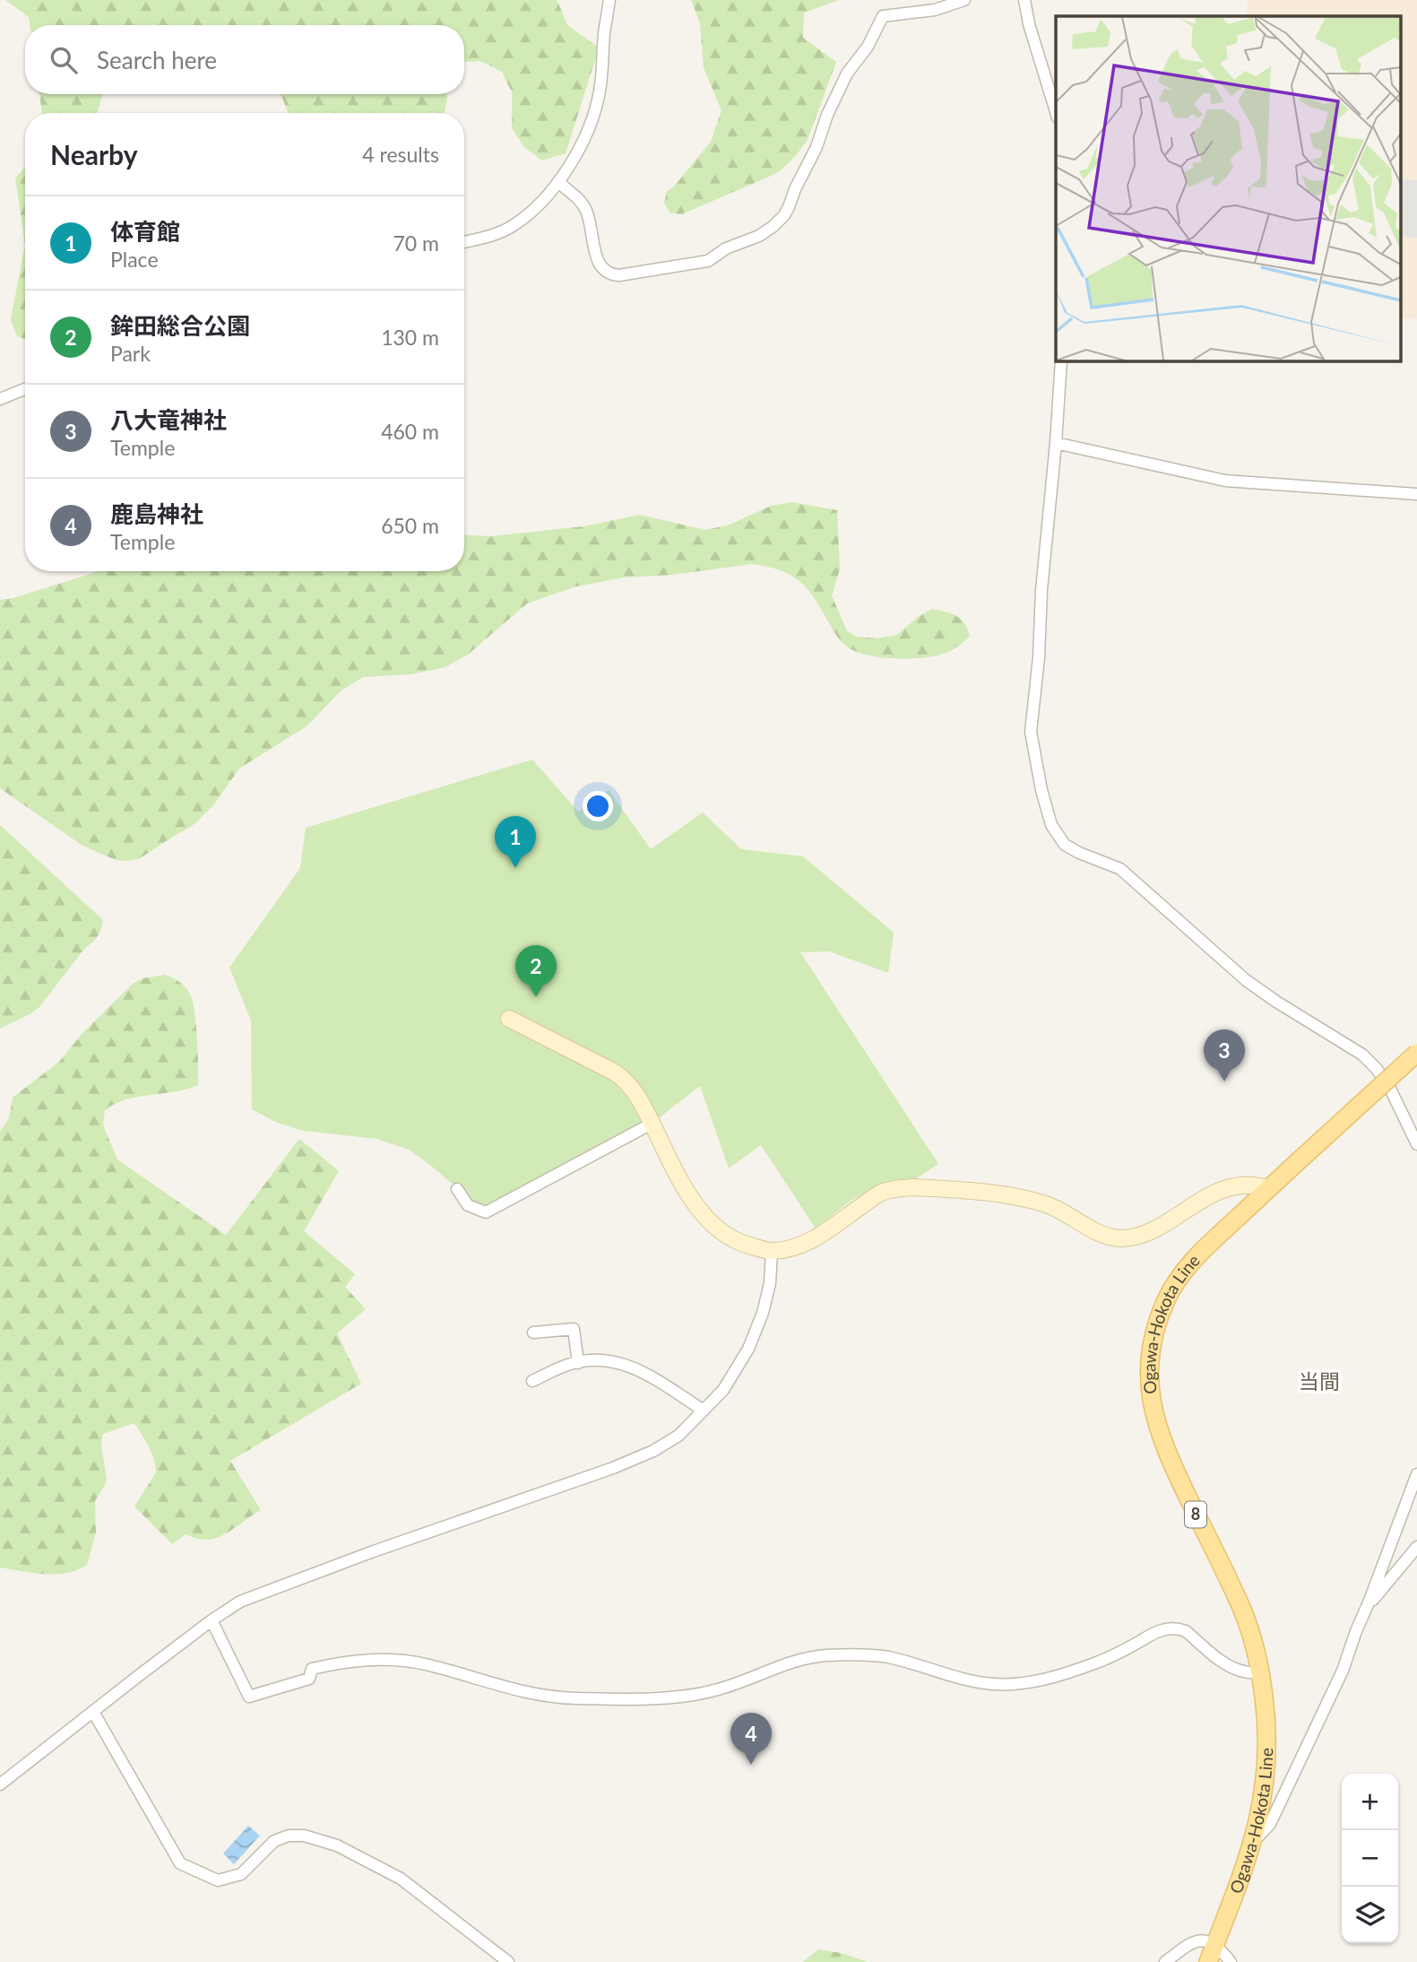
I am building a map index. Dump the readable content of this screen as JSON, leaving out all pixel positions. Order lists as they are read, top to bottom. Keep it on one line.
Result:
{"streets":{"main road":["Ogawa-Hokota Line","8"]},"districts":["当間"],"page":{"search":"Search here","heading":["Nearby","4 results"],"list":[{"mark":"1","name":"体育館","note":"Place","value":"70 m"},{"mark":"2","name":"鉾田総合公園","note":"Park","value":"130 m"},{"mark":"3","name":"八大竜神社","note":"Temple","value":"460 m"},{"mark":"4","name":"鹿島神社","note":"Temple","value":"650 m"}],"pins":["1","2","3","4"],"map_buttons":["+","−"]}}
